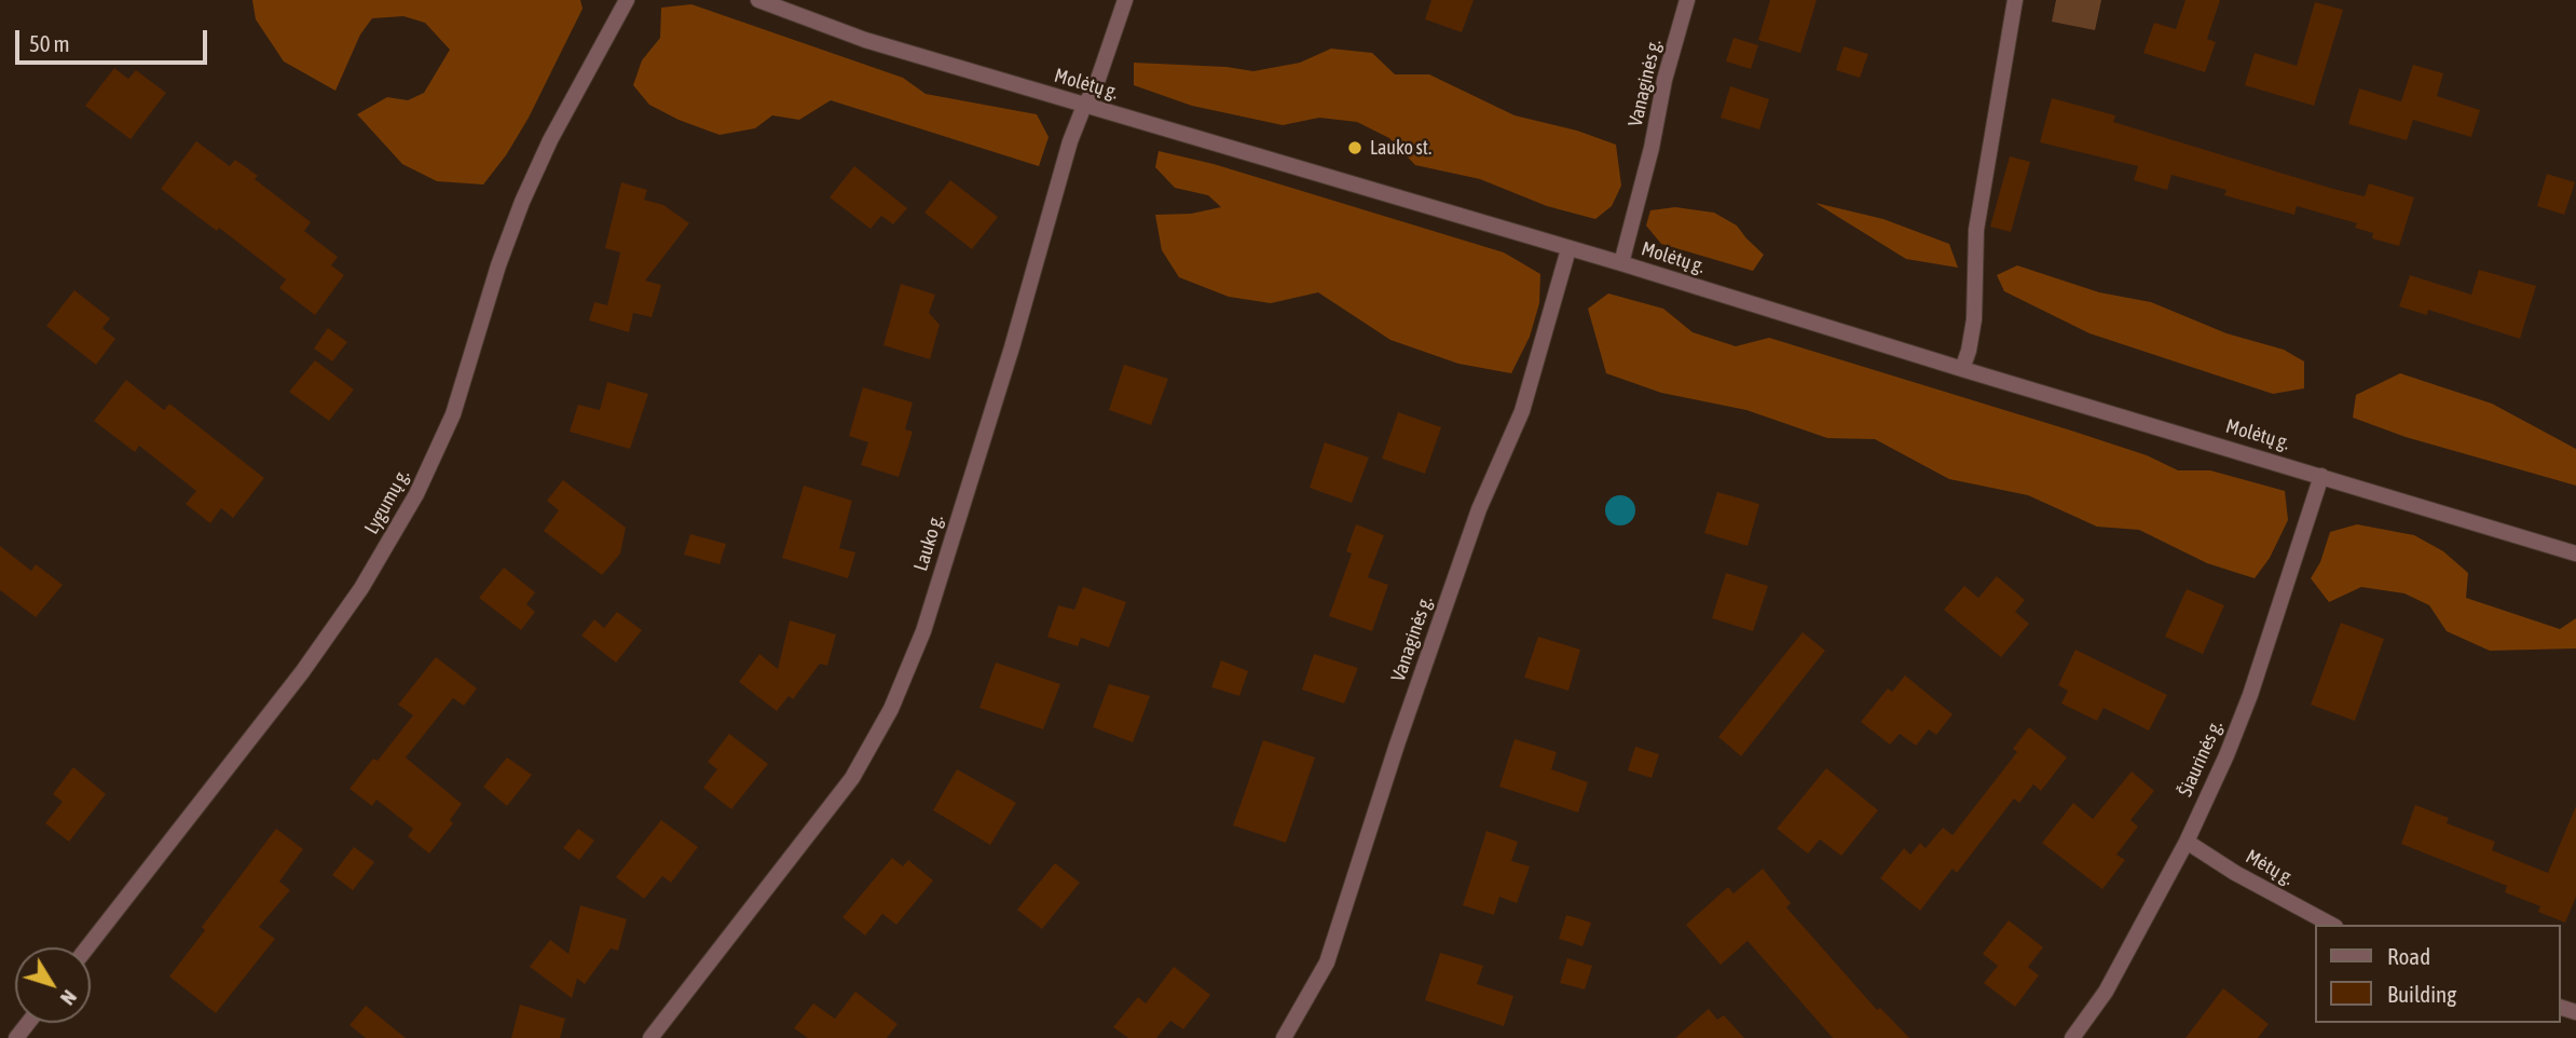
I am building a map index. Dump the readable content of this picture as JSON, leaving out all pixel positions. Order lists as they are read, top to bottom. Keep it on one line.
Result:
{"streets":{"street":["Vanaginės g.","Molėtų g.","Lygumų g.","Lauko g.","Šiaurinės g.","Mėtų g."]},"crossings":[["Vanaginės g.","Molėtų g."],["Molėtų g.","Lauko g."],["Molėtų g.","Šiaurinės g."],["Šiaurinės g.","Mėtų g."]],"places":["Lauko st."],"legend":["Road","Building"],"scale_bar":"50 m","north":"bottom right"}
